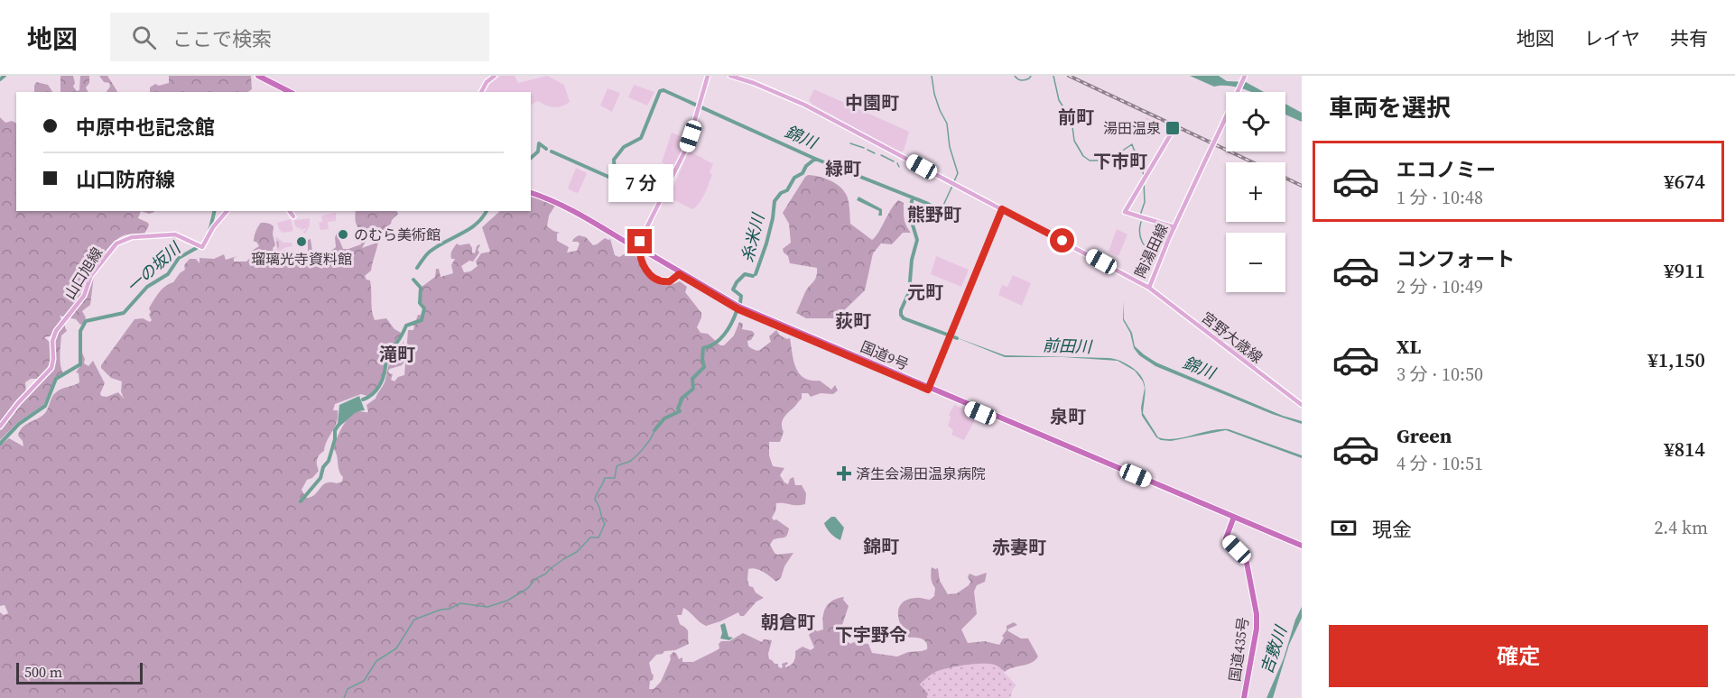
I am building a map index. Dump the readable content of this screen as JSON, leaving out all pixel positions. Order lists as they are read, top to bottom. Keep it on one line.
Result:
{"streets":{"highway":["国道9号","国道435号"],"main road":["陶湯田線","山口旭線","宮野大歳線"]},"crossings":[["陶湯田線","宮野大歳線"],["国道9号","国道435号"]],"districts":["中園町","前町","下市町","緑町","熊野町","元町","荻町","滝町","泉町","錦町","赤妻町","朝倉町","下宇野令"],"water":["錦川","糸米川","一の坂川","前田川","吉敷川"],"places":{"transit":["湯田温泉"],"other":["のむら美術館","瑠璃光寺資料館"],"health":["済生会湯田温泉病院"]},"scale_bar":"500 m","page":{"header":"地図","search":"ここで検索","nav":["地図","レイヤ","共有"],"heading":"車両を選択","map_buttons":["+","−"],"banner":["中原中也記念館","山口防府線"],"list":[{"name":"エコノミー","note":"1 分 · 10:48","value":"¥674"},{"name":"コンフォート","note":"2 分 · 10:49","value":"¥911"},{"name":"XL","note":"3 分 · 10:50","value":"¥1,150"},{"name":"Green","note":"4 分 · 10:51","value":"¥814"}],"bubble":"7 分","pay":["現金","2.4 km"],"buttons":"確定","scale":"500 m"}}
